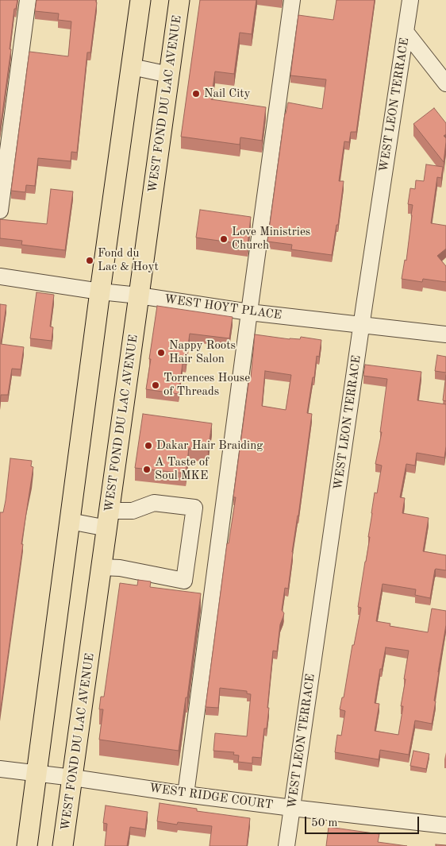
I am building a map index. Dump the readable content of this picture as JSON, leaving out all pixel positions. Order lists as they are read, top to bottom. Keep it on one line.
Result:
{"streets":{"main road":["WEST FOND DU LAC AVENUE"],"street":["WEST LEON TERRACE","WEST HOYT PLACE","WEST RIDGE COURT"]},"crossings":[["WEST FOND DU LAC AVENUE","WEST HOYT PLACE"],["WEST FOND DU LAC AVENUE","WEST RIDGE COURT"],["WEST LEON TERRACE","WEST HOYT PLACE"],["WEST LEON TERRACE","WEST RIDGE COURT"]],"places":["Nail City","Love Ministries Church","Fond du Lac & Hoyt","Nappy Roots Hair Salon","Torrences House of Threads","Dakar Hair Braiding","A Taste of Soul MKE"],"scale_bar":"50 m"}
